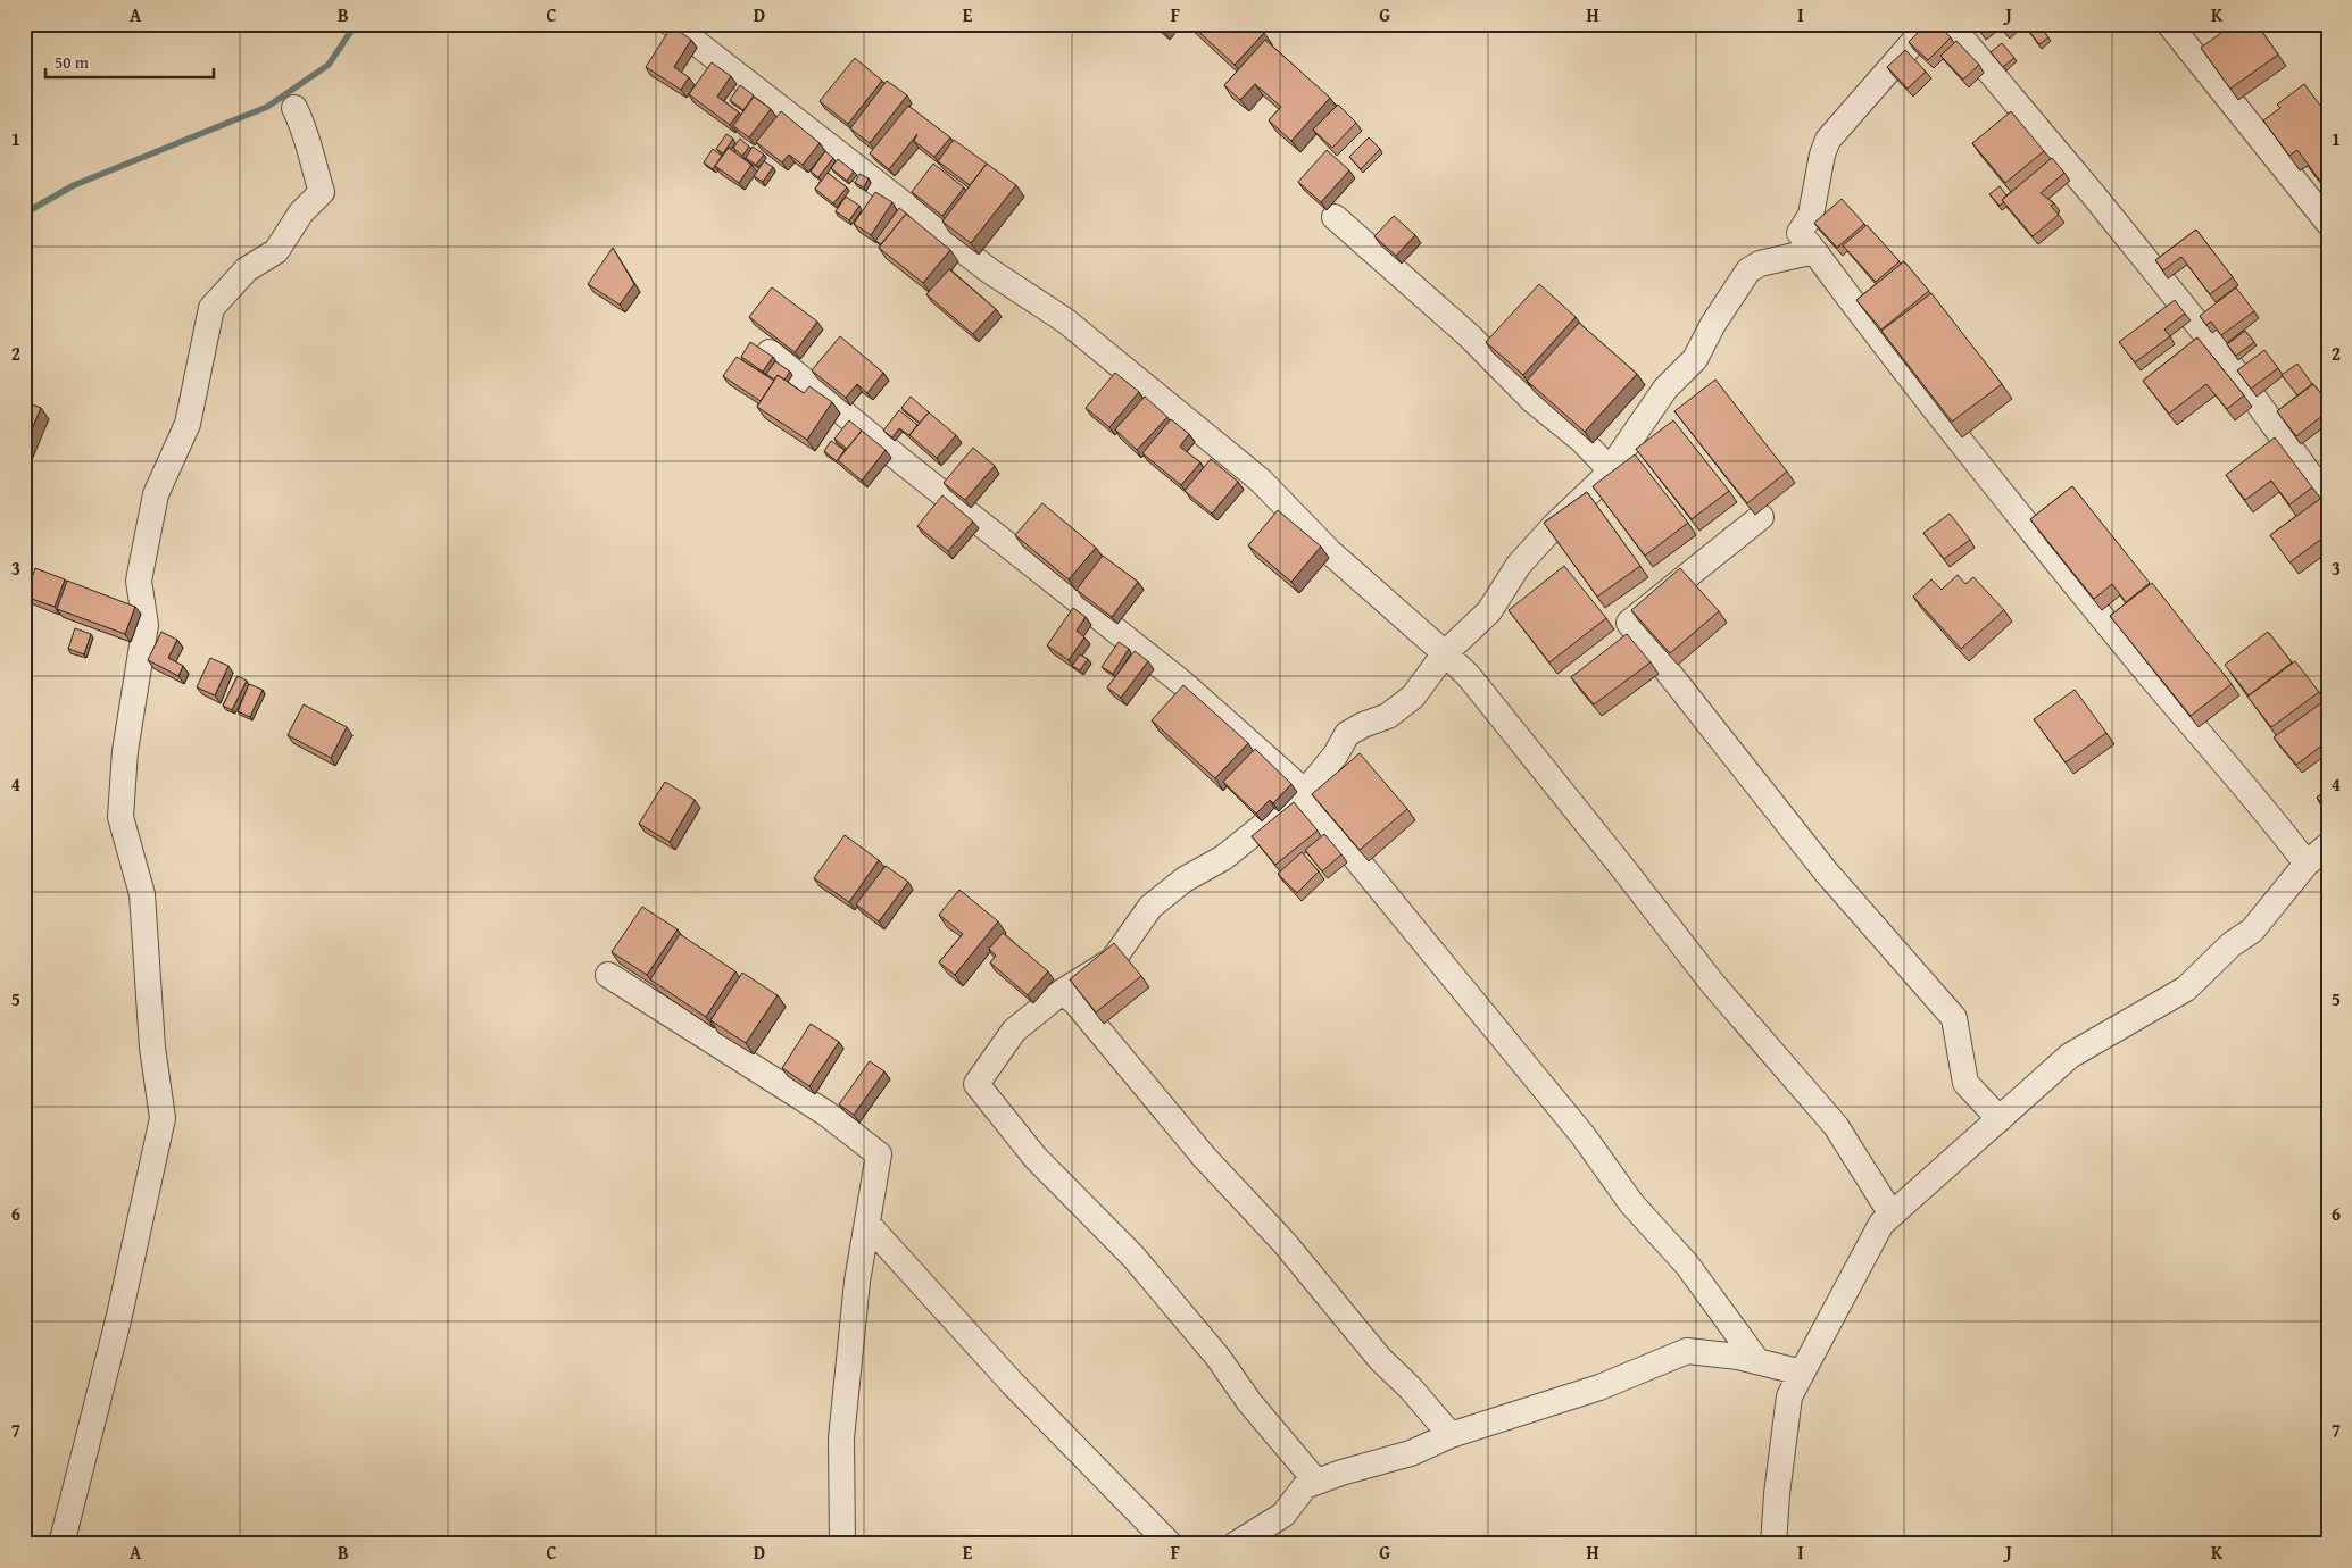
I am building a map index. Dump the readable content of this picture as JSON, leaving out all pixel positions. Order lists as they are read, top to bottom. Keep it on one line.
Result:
{"scale_bar":"50 m","grid":{"columns":["A","B","C","D","E","F","G","H","I","J","K"],"rows":["1","2","3","4","5","6","7"]}}
